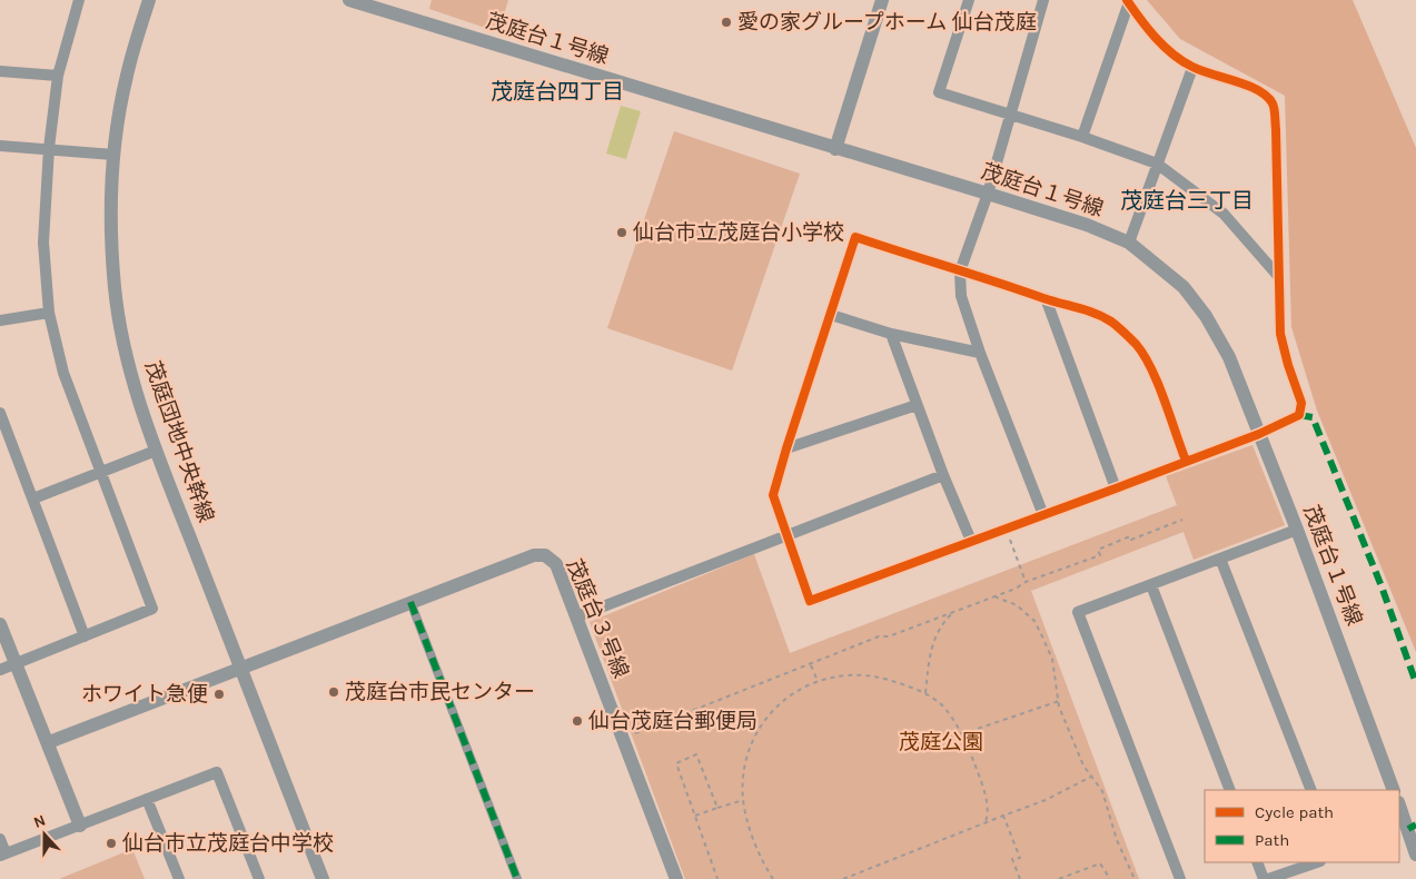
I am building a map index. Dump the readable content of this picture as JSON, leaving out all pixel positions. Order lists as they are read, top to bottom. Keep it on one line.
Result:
{"streets":{"street":["茂庭台１号線","茂庭団地中央幹線","茂庭台３号線"]},"crossings":[["茂庭団地中央幹線","茂庭台３号線"]],"districts":["茂庭台四丁目","茂庭台三丁目"],"parks":["茂庭公園"],"places":["愛の家グループホーム 仙台茂庭","仙台市立茂庭台小学校","茂庭台市民センター","ホワイト急便","仙台茂庭台郵便局","仙台市立茂庭台中学校"],"legend":["Cycle path","Path"],"north":"top"}
